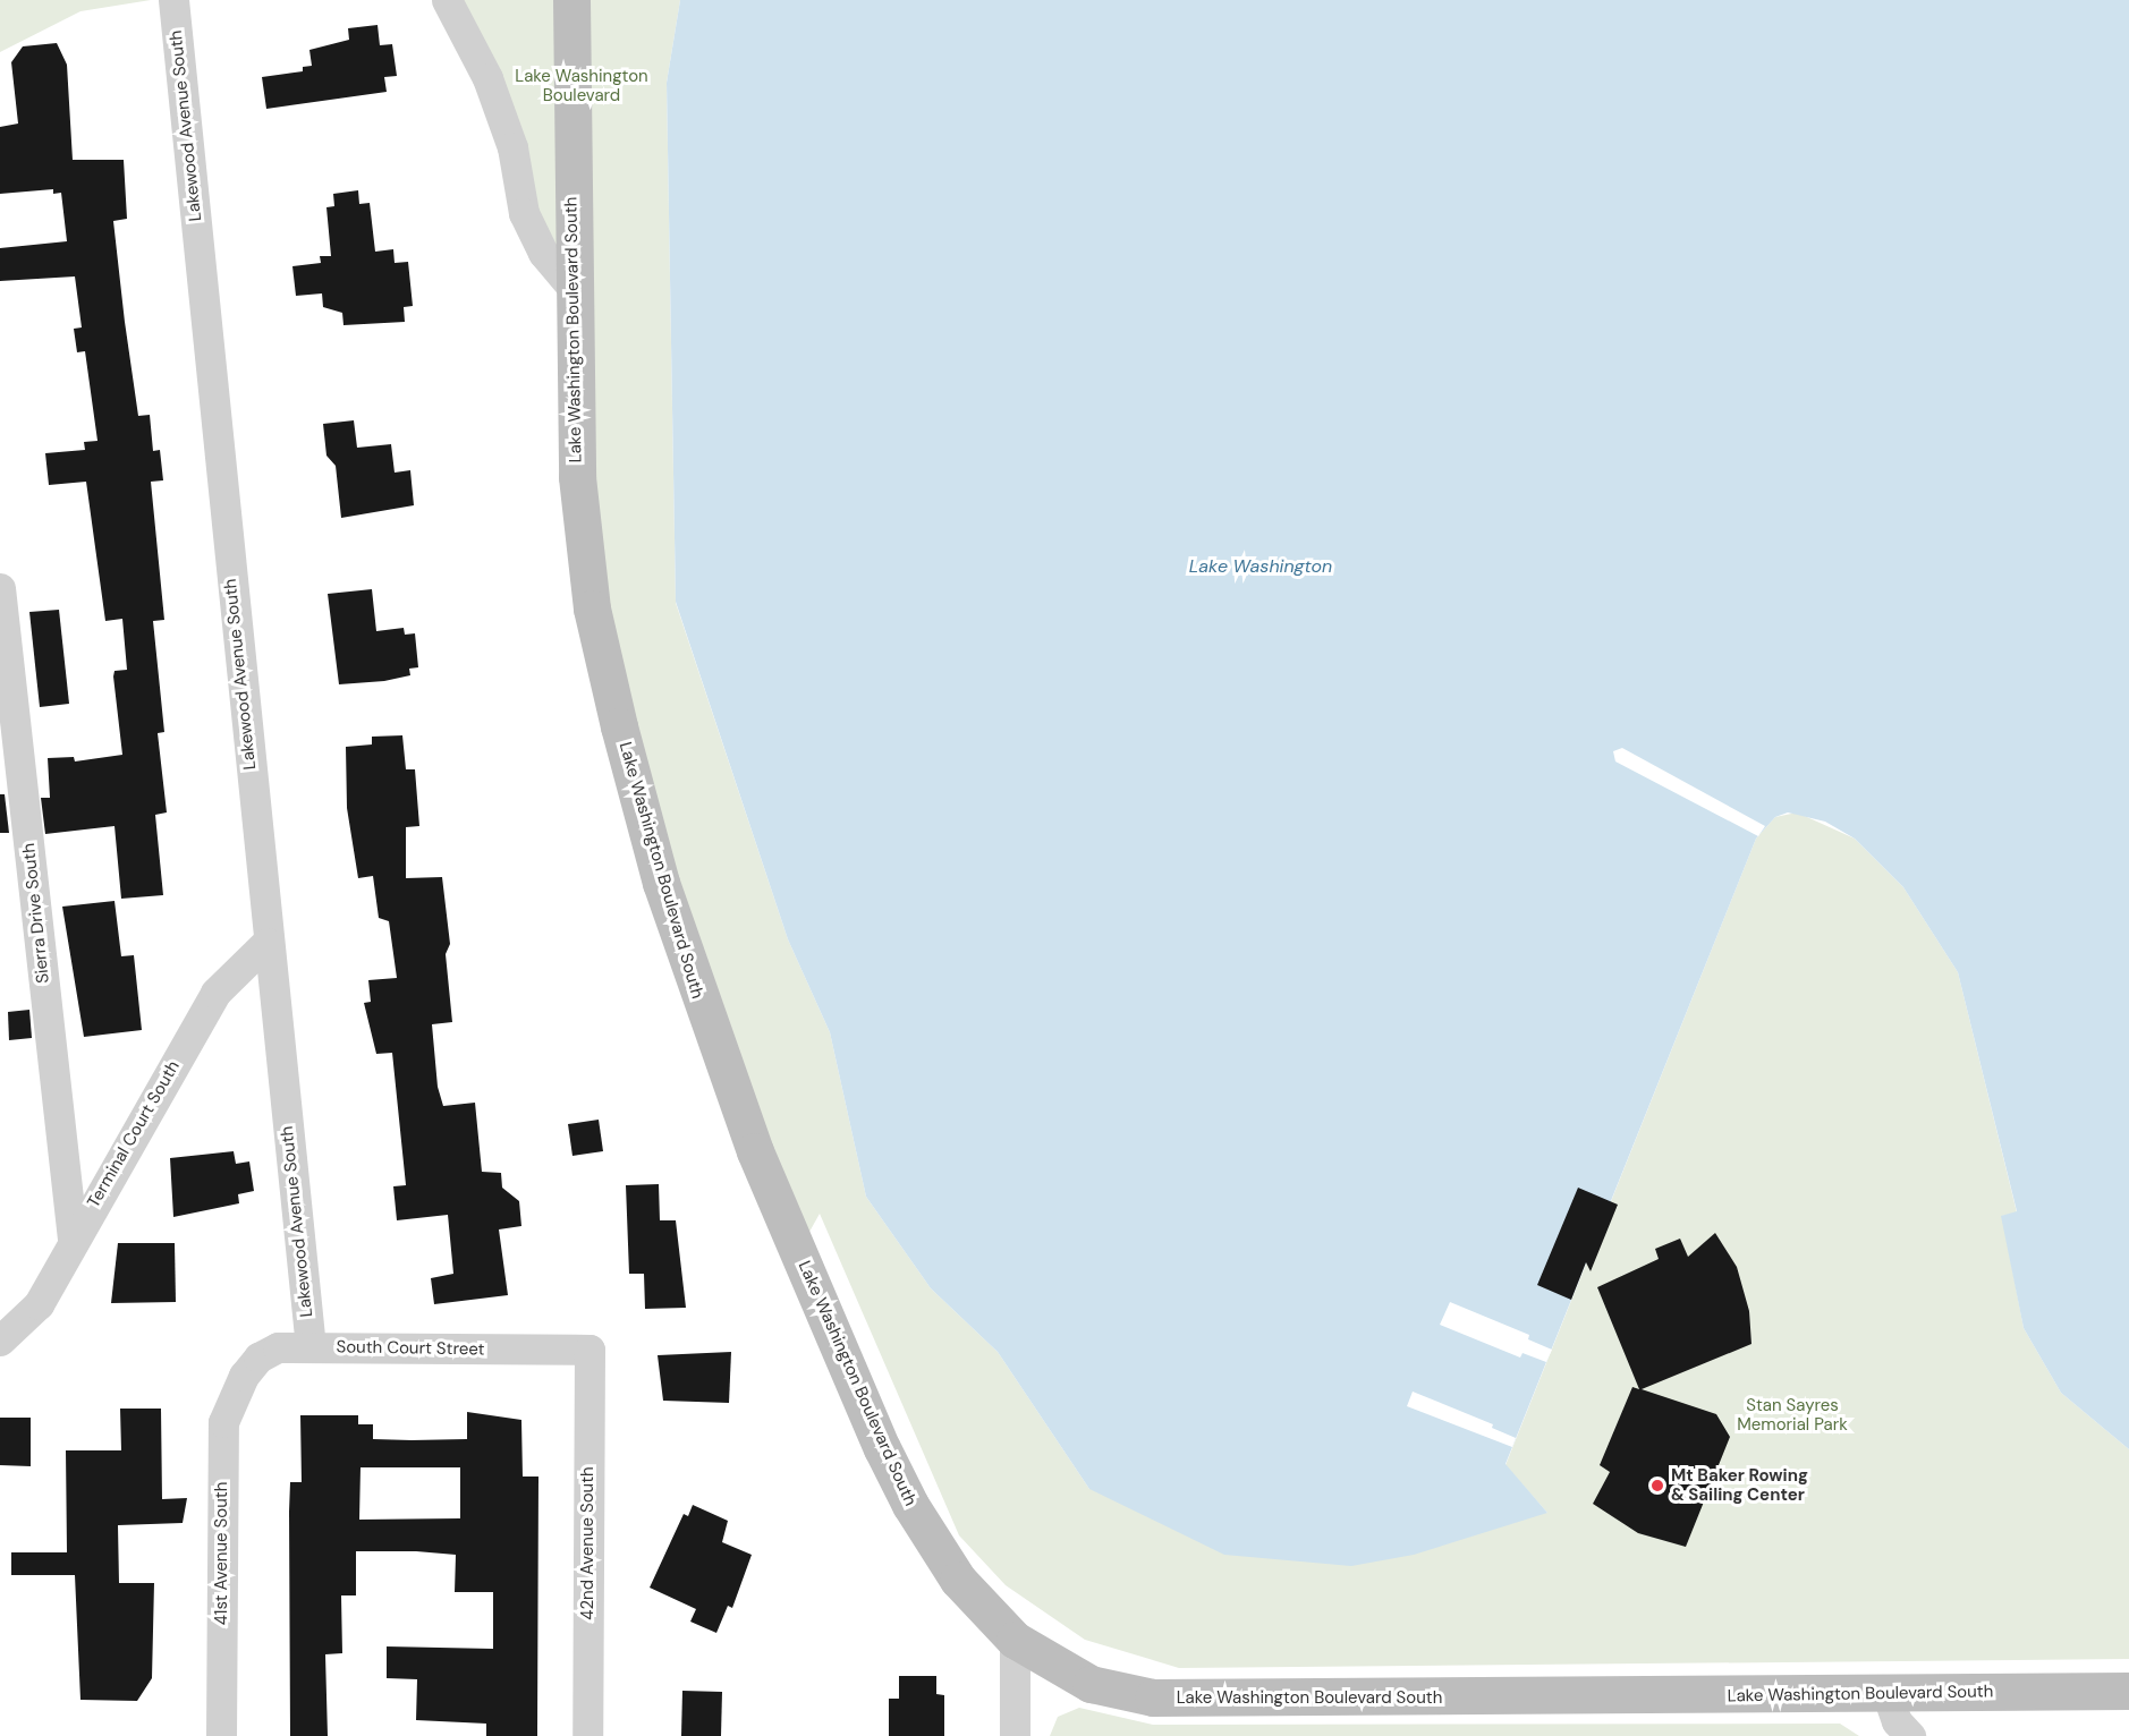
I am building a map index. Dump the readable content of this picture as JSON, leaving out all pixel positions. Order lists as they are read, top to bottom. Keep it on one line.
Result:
{"streets":{"main road":["Lake Washington Boulevard South"],"street":["Lakewood Avenue South","Sierra Drive South","Terminal Court South","South Court Street","42nd Avenue South","41st Avenue South"]},"crossings":[["Lakewood Avenue South","Terminal Court South"],["Lakewood Avenue South","South Court Street"],["Sierra Drive South","Terminal Court South"],["South Court Street","42nd Avenue South"],["South Court Street","41st Avenue South"]],"water":["Lake Washington"],"parks":["Lake Washington Boulevard","Stan Sayres Memorial Park"],"places":["Mt Baker Rowing & Sailing Center"]}
